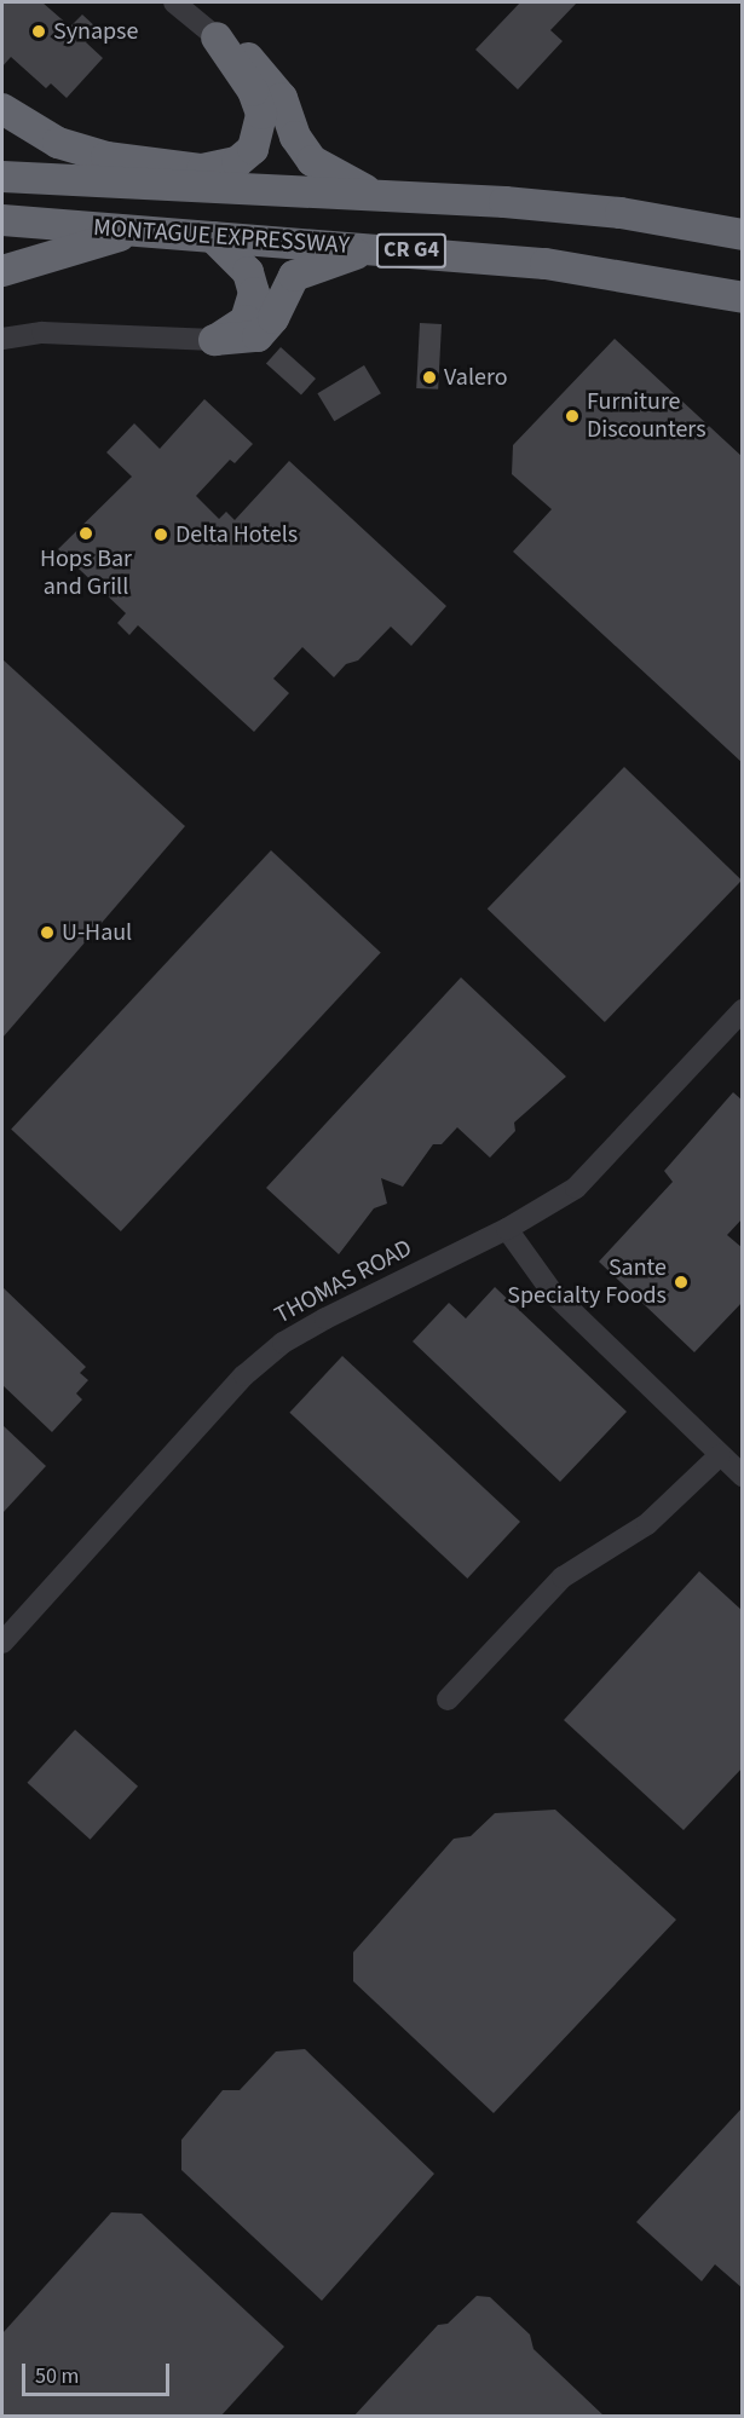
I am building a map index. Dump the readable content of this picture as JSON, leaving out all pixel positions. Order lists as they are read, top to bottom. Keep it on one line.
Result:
{"streets":{"highway":["MONTAGUE EXPRESSWAY","CR G4"],"street":["THOMAS ROAD"]},"places":["Synapse","Valero","Furniture Discounters","Hops Bar and Grill","Delta Hotels","U-Haul","Sante Specialty Foods"],"scale_bar":"50 m"}
